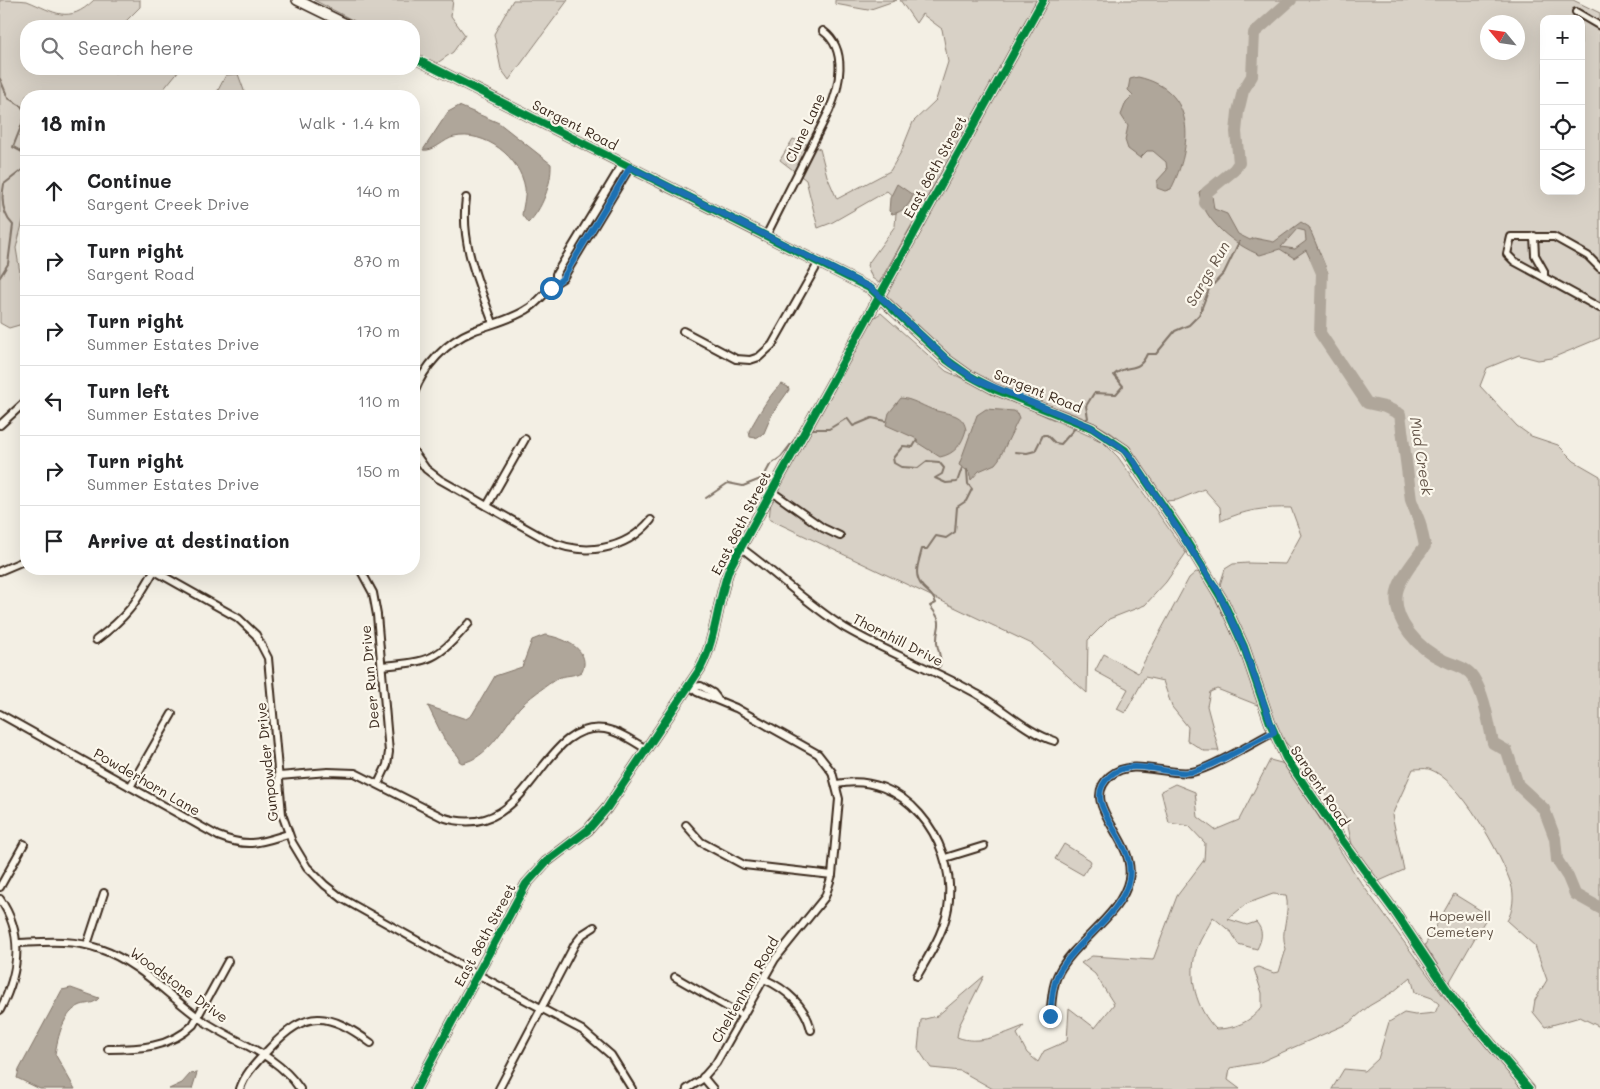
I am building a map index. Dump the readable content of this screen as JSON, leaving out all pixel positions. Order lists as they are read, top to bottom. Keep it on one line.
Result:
{"streets":{"street":["Sargent Road","Clune Lane","East 86th Street","Thornhill Drive","Deer Run Drive","Gunpowder Drive","Powderhorn Lane","Woodstone Drive","Cheltenham Road"]},"crossings":[["Sargent Road","Clune Lane"],["Sargent Road","East 86th Street"],["East 86th Street","Thornhill Drive"],["East 86th Street","Gunpowder Drive"],["Gunpowder Drive","Powderhorn Lane"]],"water":["Sargs Run","Mud Creek"],"parks":["Hopewell Cemetery"],"north":"top left","page":{"map_buttons":["+","−"],"search":"Search here","heading":["18 min","Walk · 1.4 km"],"list":[["Continue","Sargent Creek Drive","140 m"],["Turn right","Sargent Road","870 m"],["Turn right","Summer Estates Drive","170 m"],["Turn left","Summer Estates Drive","110 m"],["Turn right","Summer Estates Drive","150 m"],"Arrive at destination"]}}
